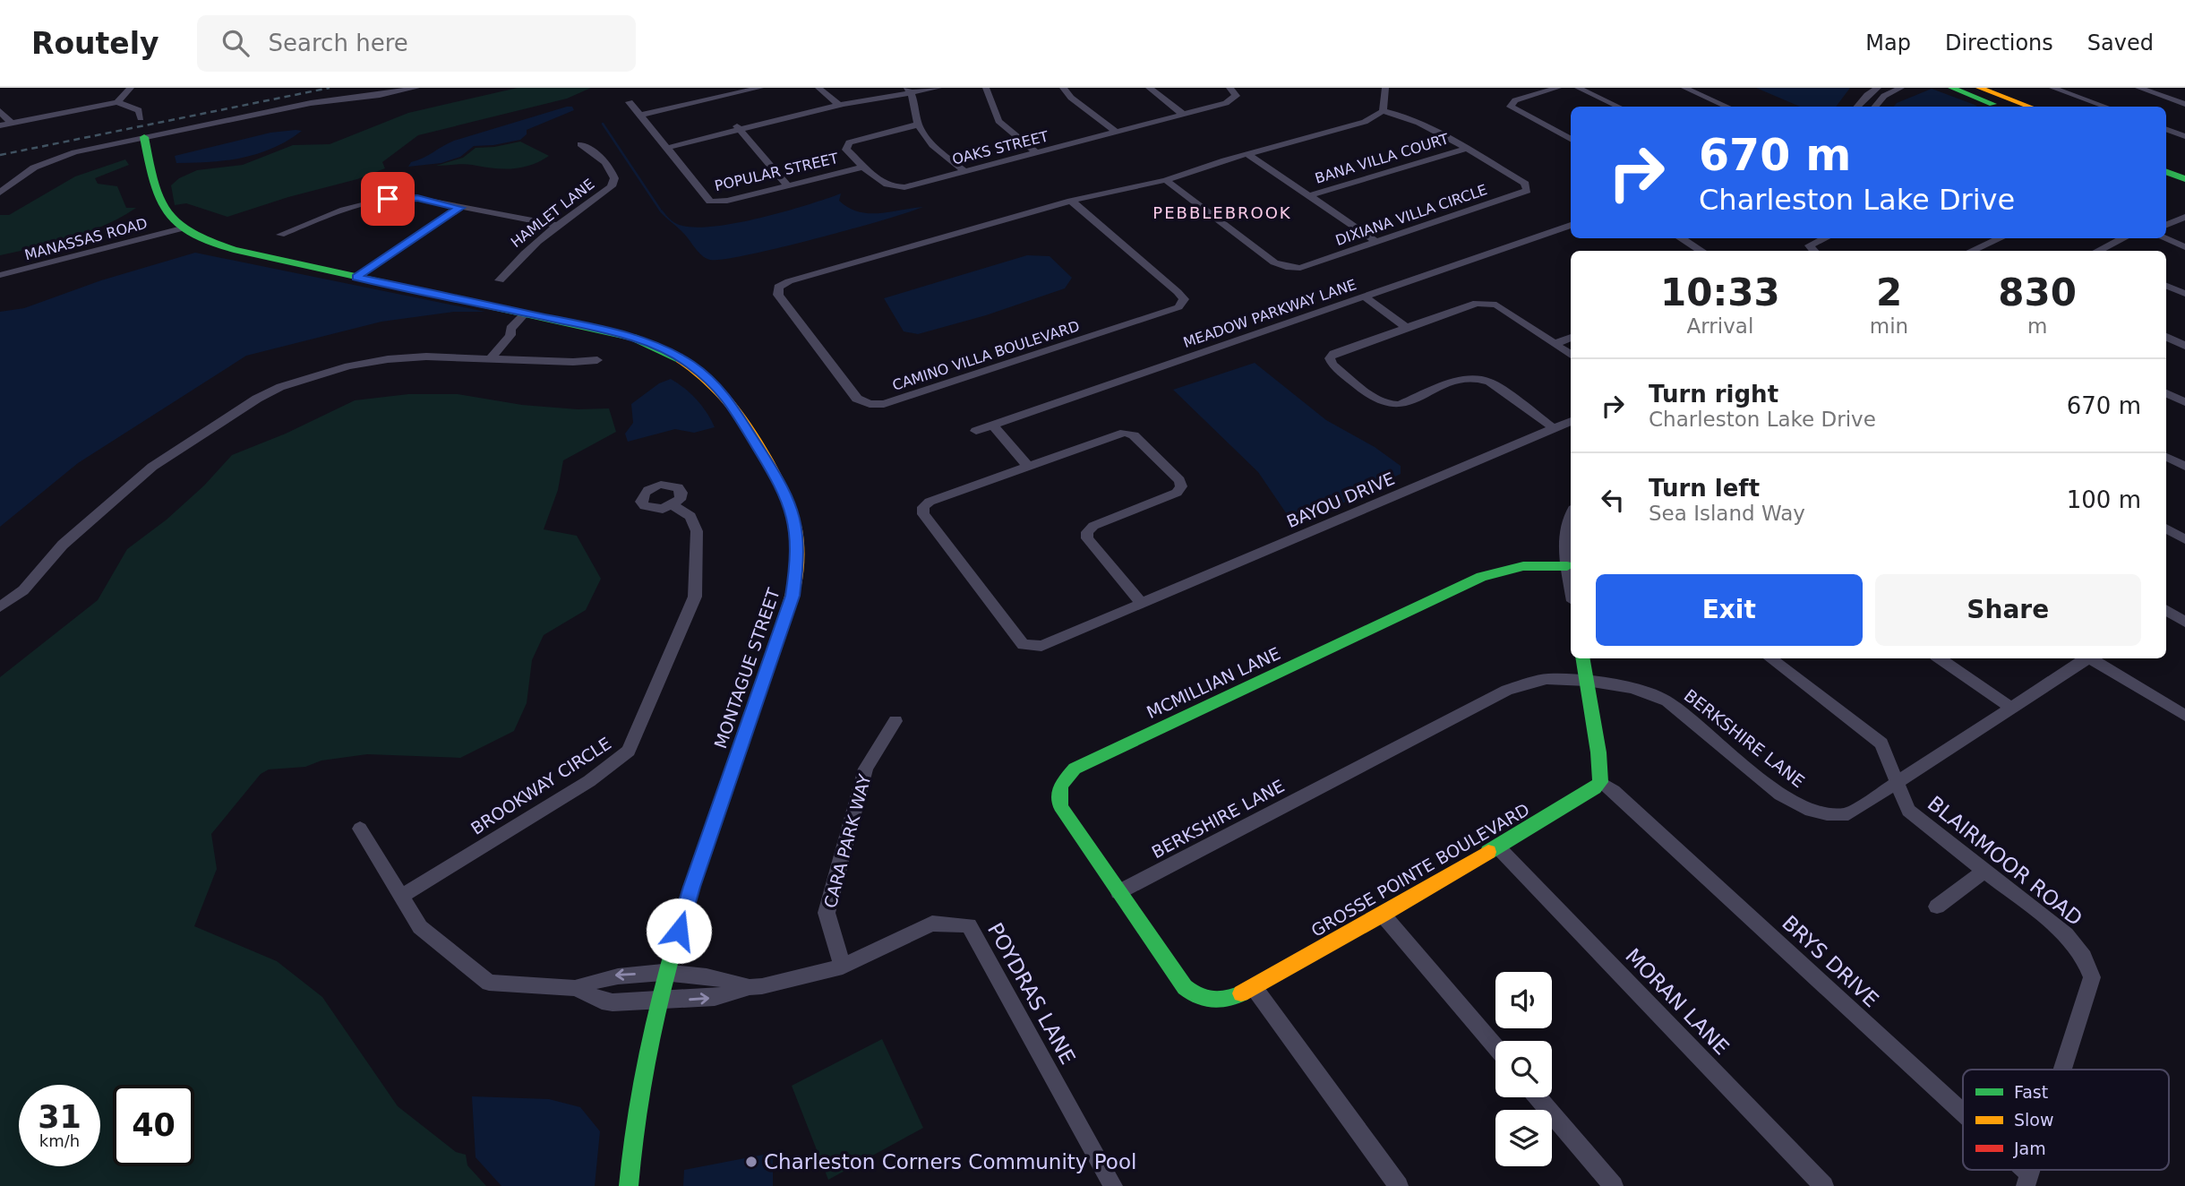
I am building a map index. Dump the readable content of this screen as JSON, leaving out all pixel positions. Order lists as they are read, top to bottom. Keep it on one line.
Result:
{"streets":{"street":["OAKS STREET","BANA VILLA COURT","POPULAR STREET","HAMLET LANE","DIXIANA VILLA CIRCLE","MANASSAS ROAD","MEADOW PARKWAY LANE","CAMINO VILLA BOULEVARD","BAYOU DRIVE","MONTAGUE STREET","MCMILLIAN LANE","BERKSHIRE LANE","BROOKWAY CIRCLE","CARA PARK WAY","BLAIRMOOR ROAD","GROSSE POINTE BOULEVARD","BRYS DRIVE","POYDRAS LANE","MORAN LANE"]},"crossings":[["OAKS STREET","POPULAR STREET"],["BANA VILLA COURT","DIXIANA VILLA CIRCLE"],["DIXIANA VILLA CIRCLE","CAMINO VILLA BOULEVARD"],["MANASSAS ROAD","MONTAGUE STREET"],["MONTAGUE STREET","POYDRAS LANE"],["MCMILLIAN LANE","BERKSHIRE LANE"],["MCMILLIAN LANE","GROSSE POINTE BOULEVARD"],["BERKSHIRE LANE","BLAIRMOOR ROAD"],["BROOKWAY CIRCLE","POYDRAS LANE"],["CARA PARK WAY","POYDRAS LANE"],["GROSSE POINTE BOULEVARD","BRYS DRIVE"],["GROSSE POINTE BOULEVARD","MORAN LANE"]],"districts":["PEBBLEBROOK"],"places":["Charleston Corners Community Pool"],"legend":["Fast","Slow","Jam"],"page":{"header":"Routely","search":"Search here","nav":["Map","Directions","Saved"],"turn":["670 m","Charleston Lake Drive"],"eta":["10:33","Arrival","2","min","830","m"],"list":[{"name":"Turn right","note":"Charleston Lake Drive","value":"670 m"},{"name":"Turn left","note":"Sea Island Way","value":"100 m"}],"buttons":["Exit","Share"],"speed":"31 km/h","limit":"40"}}
